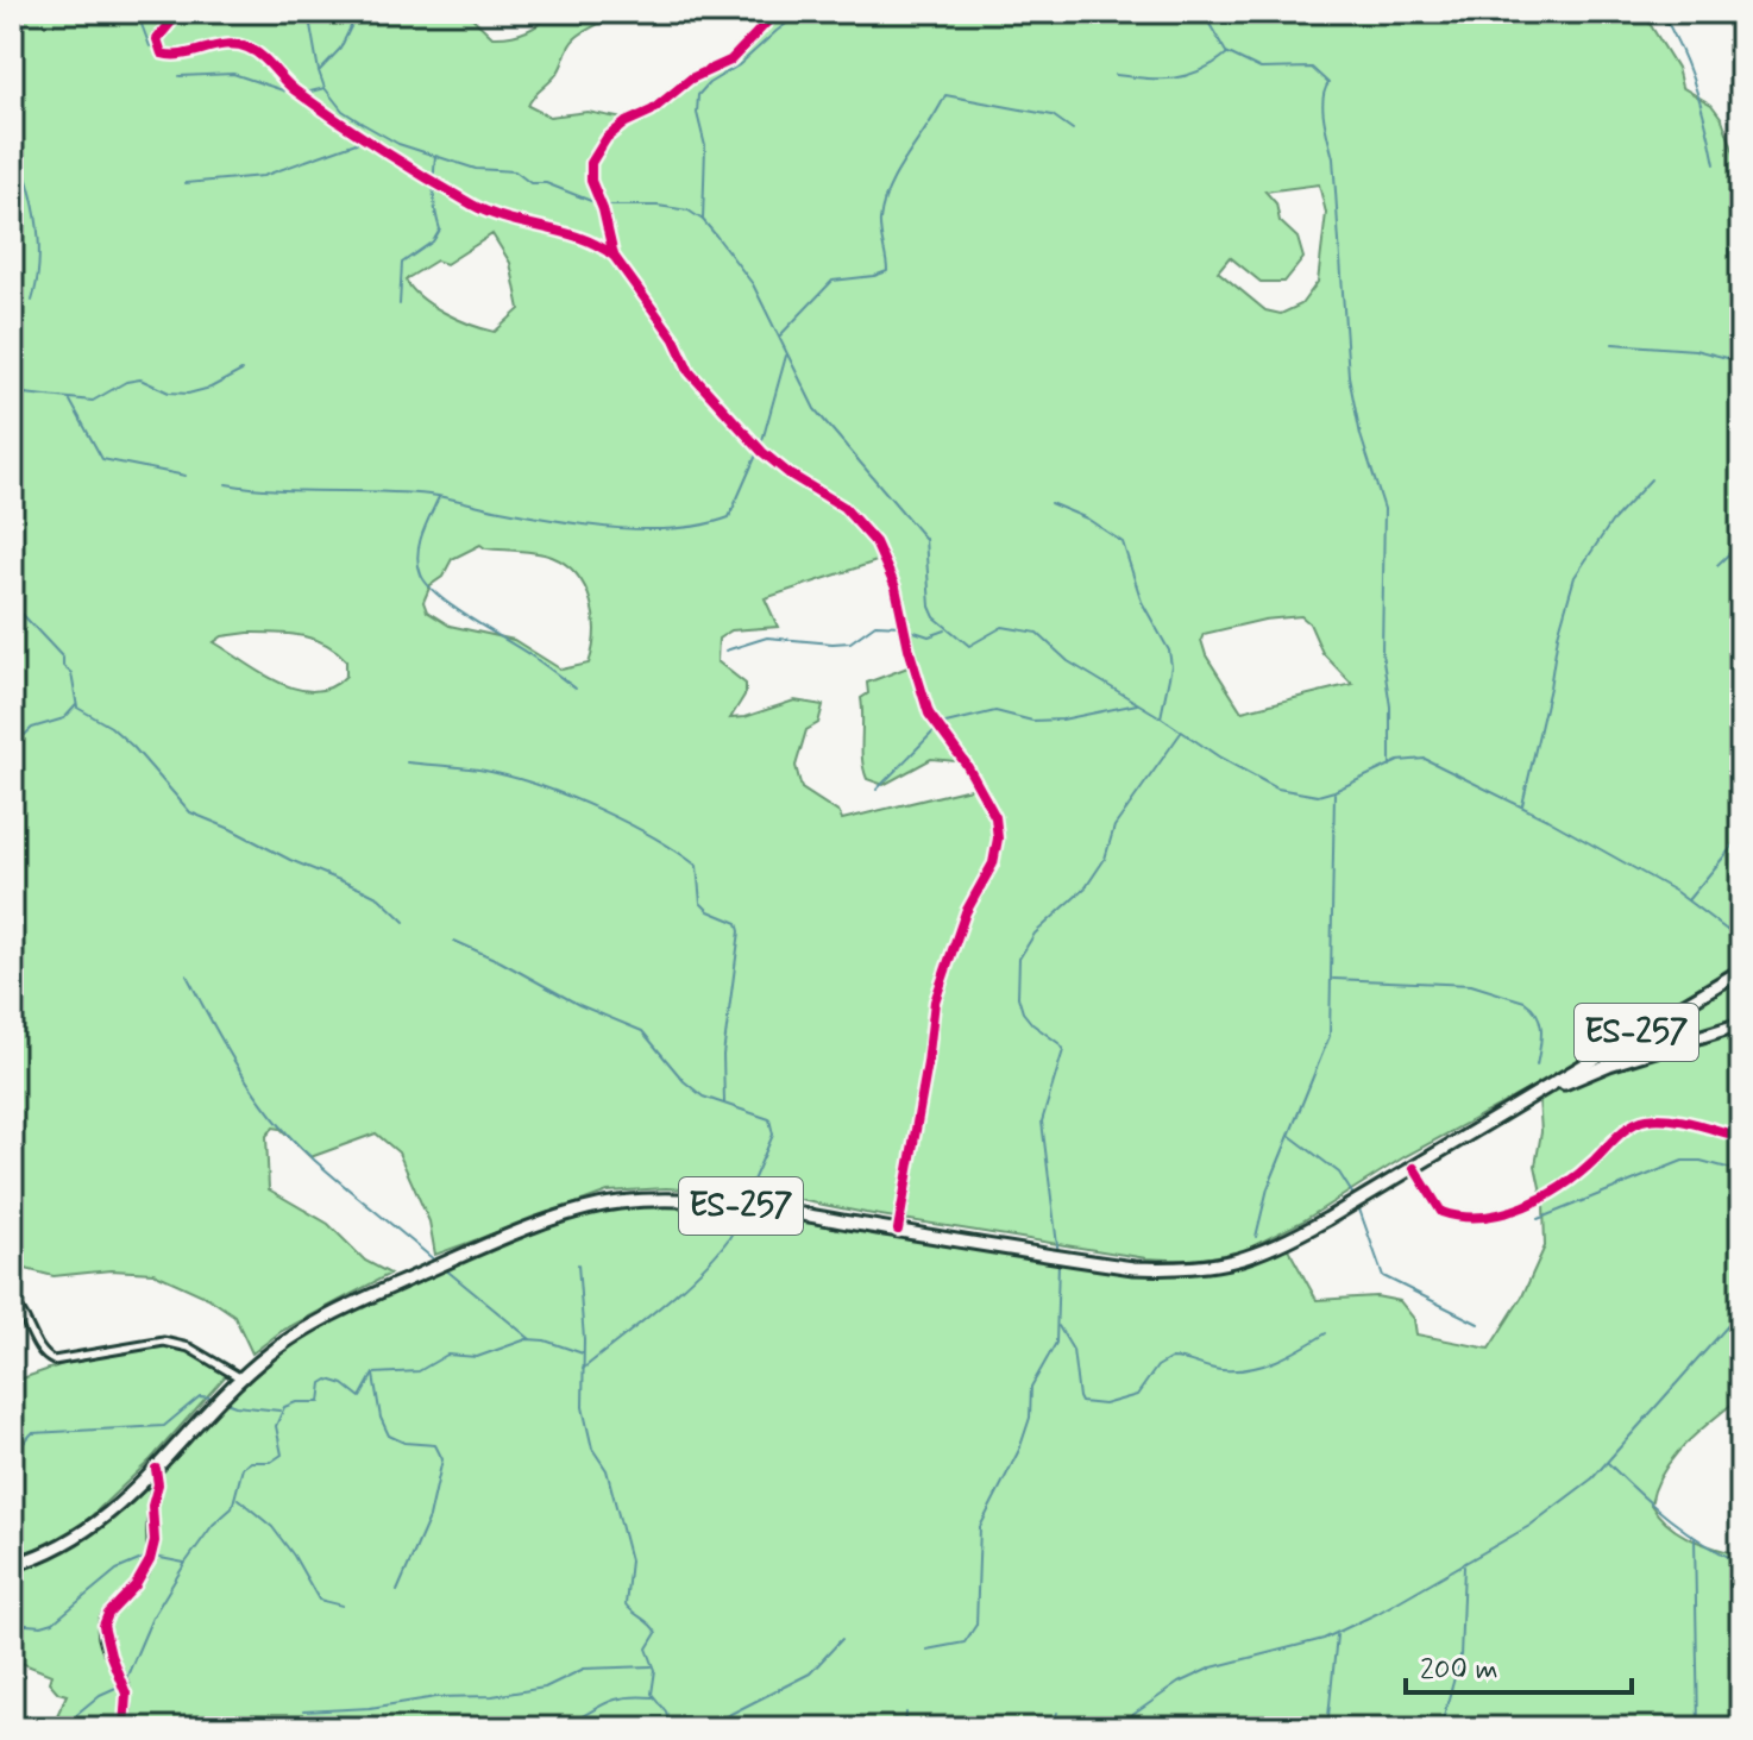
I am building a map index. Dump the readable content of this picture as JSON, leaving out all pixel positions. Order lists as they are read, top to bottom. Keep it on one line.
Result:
{"streets":{"main road":["ES-257"]},"scale_bar":"200 m"}
